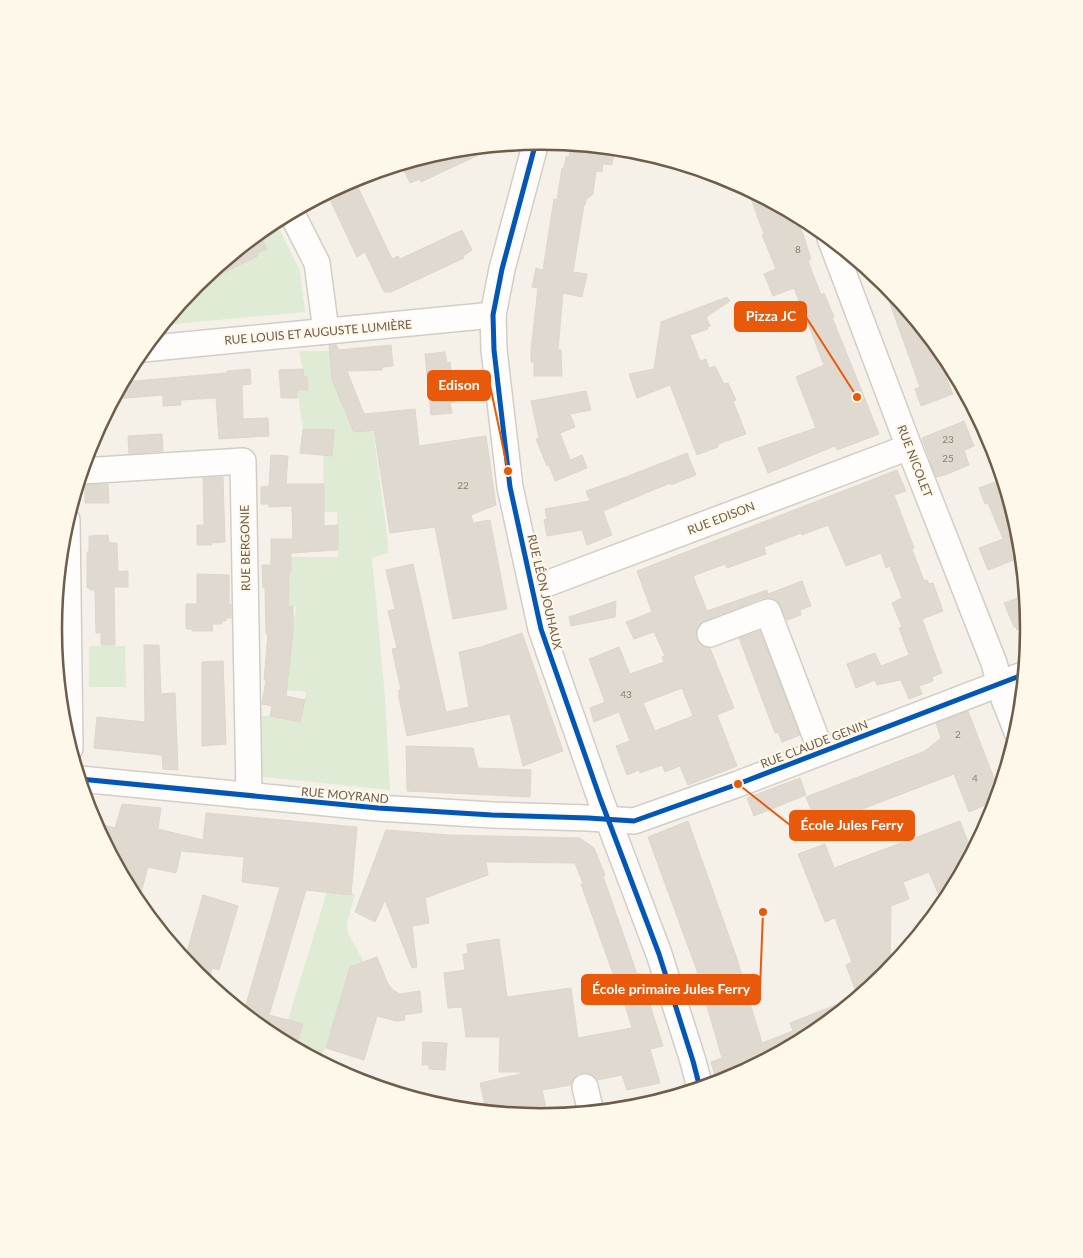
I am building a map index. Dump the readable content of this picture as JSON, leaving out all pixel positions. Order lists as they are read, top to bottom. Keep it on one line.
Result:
{"streets":{"street":["RUE LOUIS ET AUGUSTE LUMIÈRE","RUE NICOLET","RUE EDISON","RUE BERGONIE","RUE LÉON JOUHAUX","RUE CLAUDE GENIN","RUE MOYRAND"]},"crossings":[["RUE LOUIS ET AUGUSTE LUMIÈRE","RUE LÉON JOUHAUX"],["RUE NICOLET","RUE EDISON"],["RUE NICOLET","RUE CLAUDE GENIN"],["RUE EDISON","RUE LÉON JOUHAUX"],["RUE BERGONIE","RUE MOYRAND"],["RUE LÉON JOUHAUX","RUE CLAUDE GENIN"],["RUE LÉON JOUHAUX","RUE MOYRAND"],["RUE CLAUDE GENIN","RUE MOYRAND"]],"places":["Pizza JC","Edison","École Jules Ferry","École primaire Jules Ferry"],"house_numbers":["8","23","25","22","43","2","4"]}
